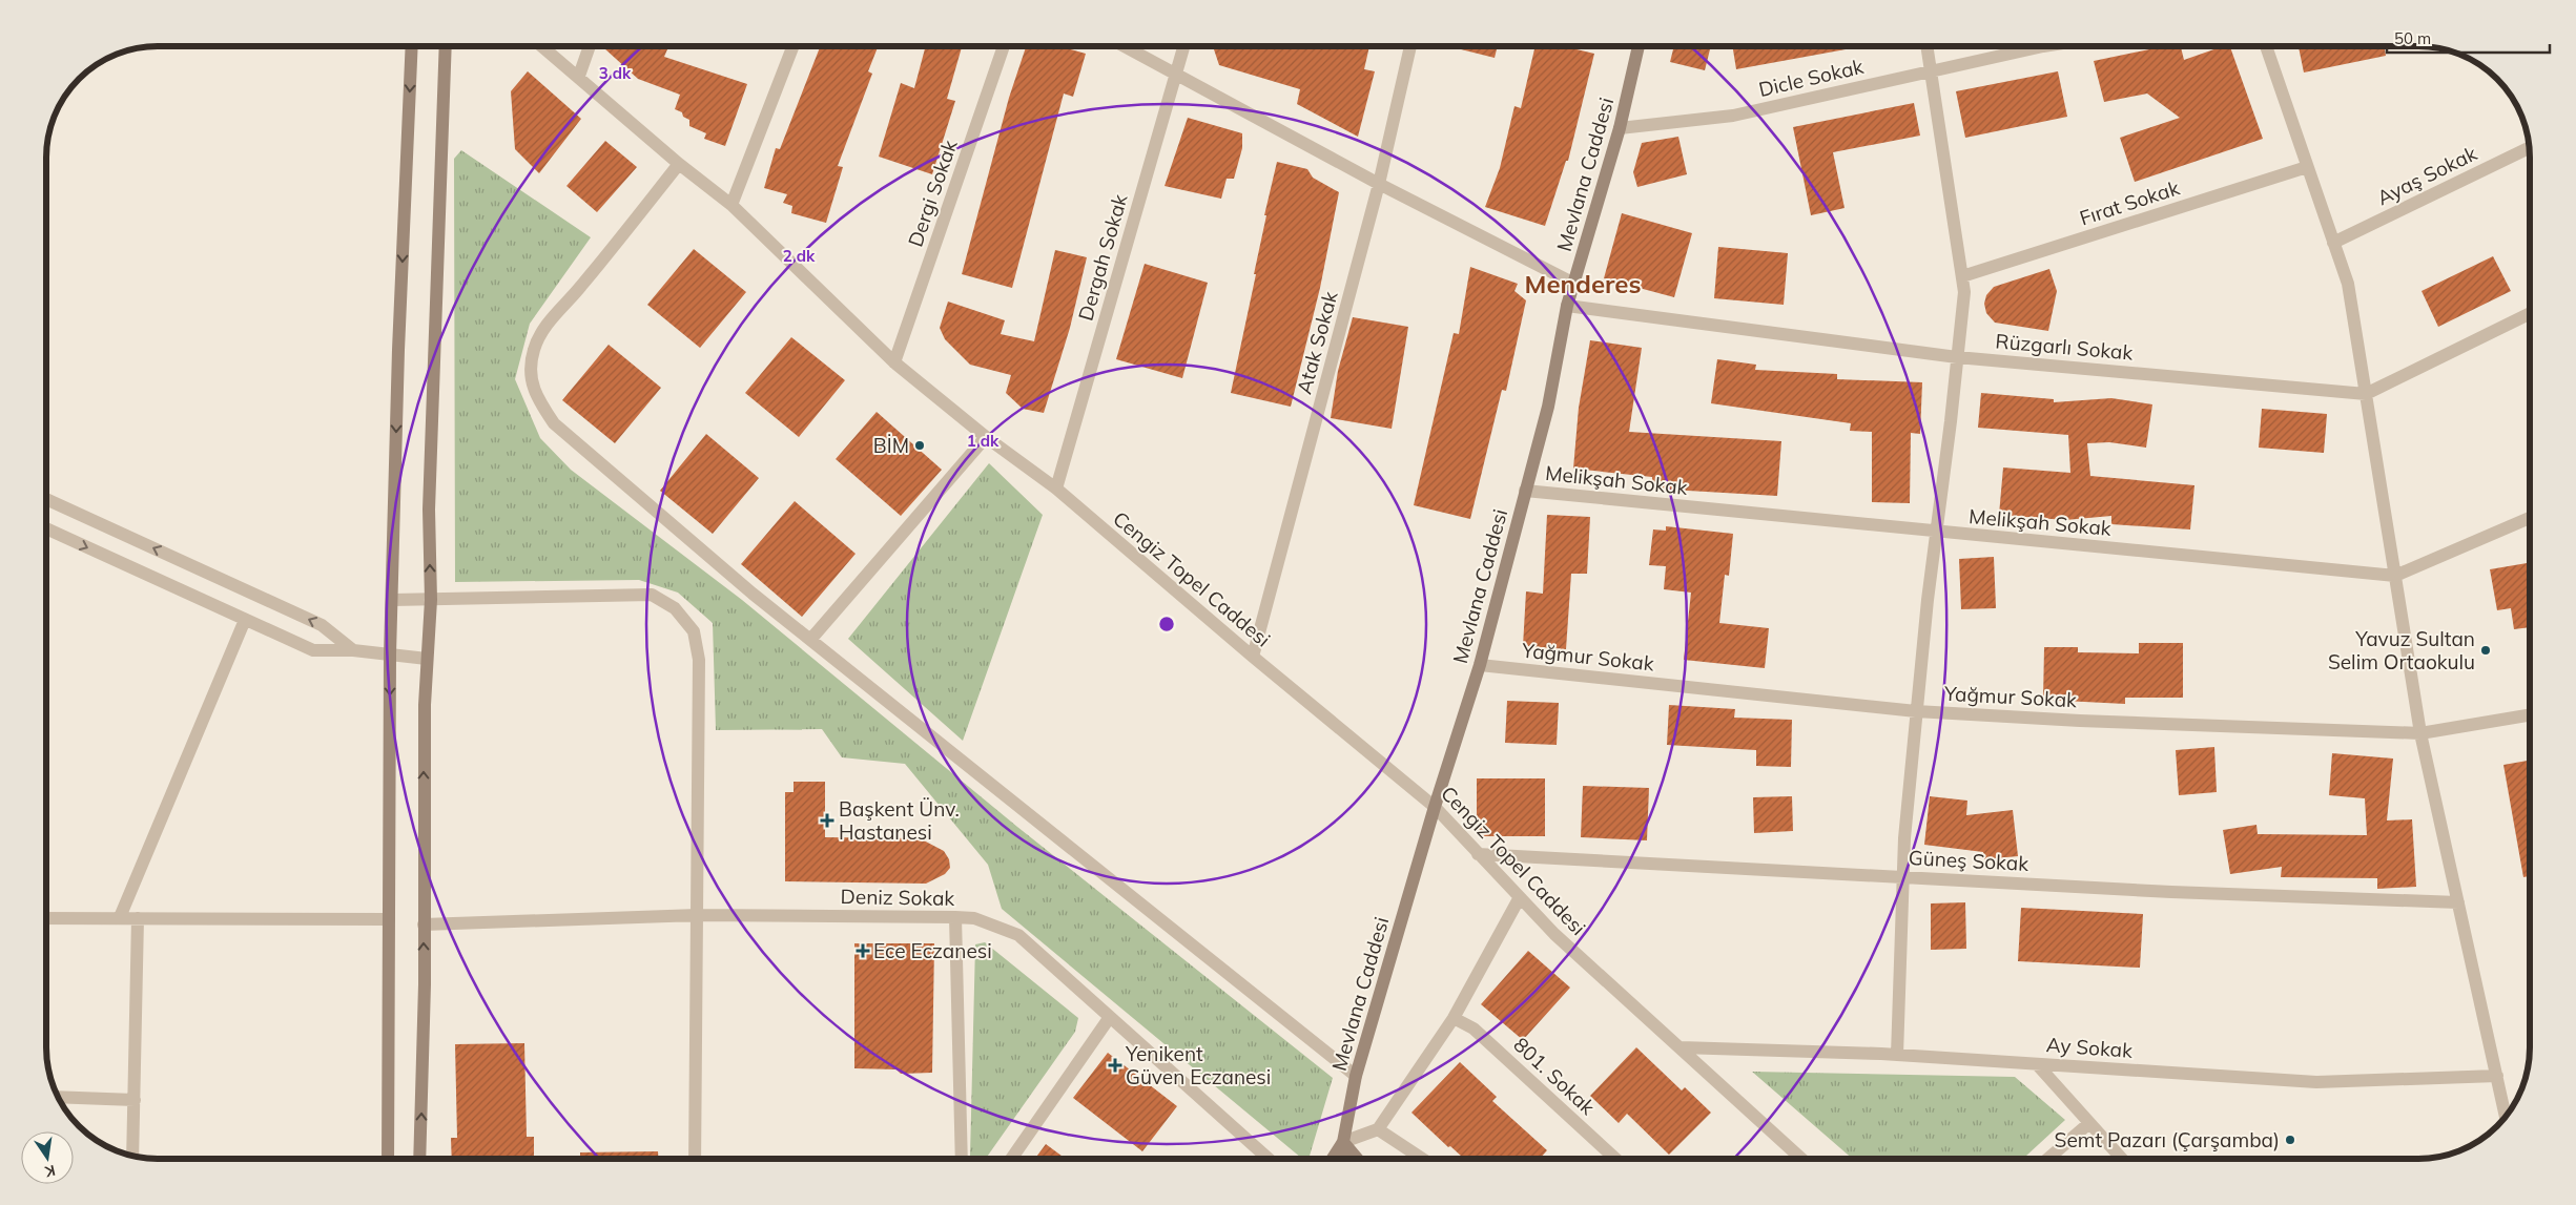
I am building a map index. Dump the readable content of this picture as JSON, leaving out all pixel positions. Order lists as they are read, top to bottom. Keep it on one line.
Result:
{"streets":{"main road":["Mevlana Caddesi"],"street":["Dicle Sokak","Ayaş Sokak","Dergi Sokak","Fırat Sokak","Dergah Sokak","Atak Sokak","Rüzgarlı Sokak","Melikşah Sokak","Cengiz Topel Caddesi","Yağmur Sokak","Güneş Sokak","Deniz Sokak","Ay Sokak","801. Sokak"]},"crossings":[["Dicle Sokak","Mevlana Caddesi"],["Mevlana Caddesi","Rüzgarlı Sokak"],["Mevlana Caddesi","Melikşah Sokak"],["Mevlana Caddesi","Cengiz Topel Caddesi"],["Mevlana Caddesi","Yağmur Sokak"],["Dergi Sokak","Cengiz Topel Caddesi"],["Dergah Sokak","Cengiz Topel Caddesi"],["Atak Sokak","Cengiz Topel Caddesi"],["Cengiz Topel Caddesi","Güneş Sokak"],["Cengiz Topel Caddesi","Ay Sokak"]],"districts":["Menderes"],"places":{"other":["BİM","Yavuz Sultan Selim Ortaokulu","Semt Pazarı (Çarşamba)"],"health":["Başkent Ünv. Hastanesi","Ece Eczanesi","Yenikent Güven Eczanesi"]},"scale_bar":"50 m","north":"bottom","rings":["3 dk","2 dk","1 dk"]}
